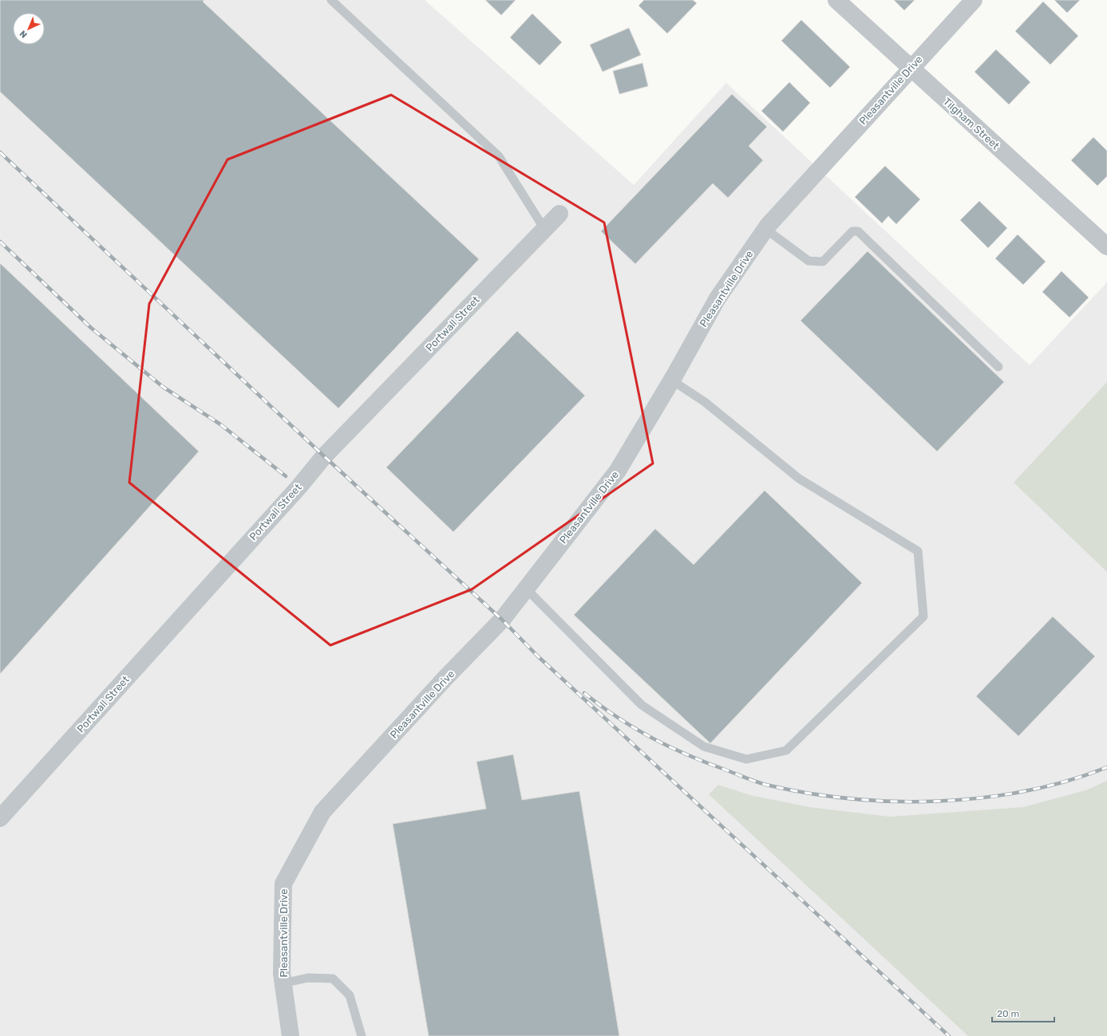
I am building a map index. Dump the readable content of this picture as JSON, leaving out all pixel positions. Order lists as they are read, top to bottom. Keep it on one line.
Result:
{"streets":{"street":["Pleasantville Drive","Tilgham Street","Portwall Street"]},"crossings":[["Pleasantville Drive","Tilgham Street"]],"scale_bar":"20 m","north":"bottom left"}
